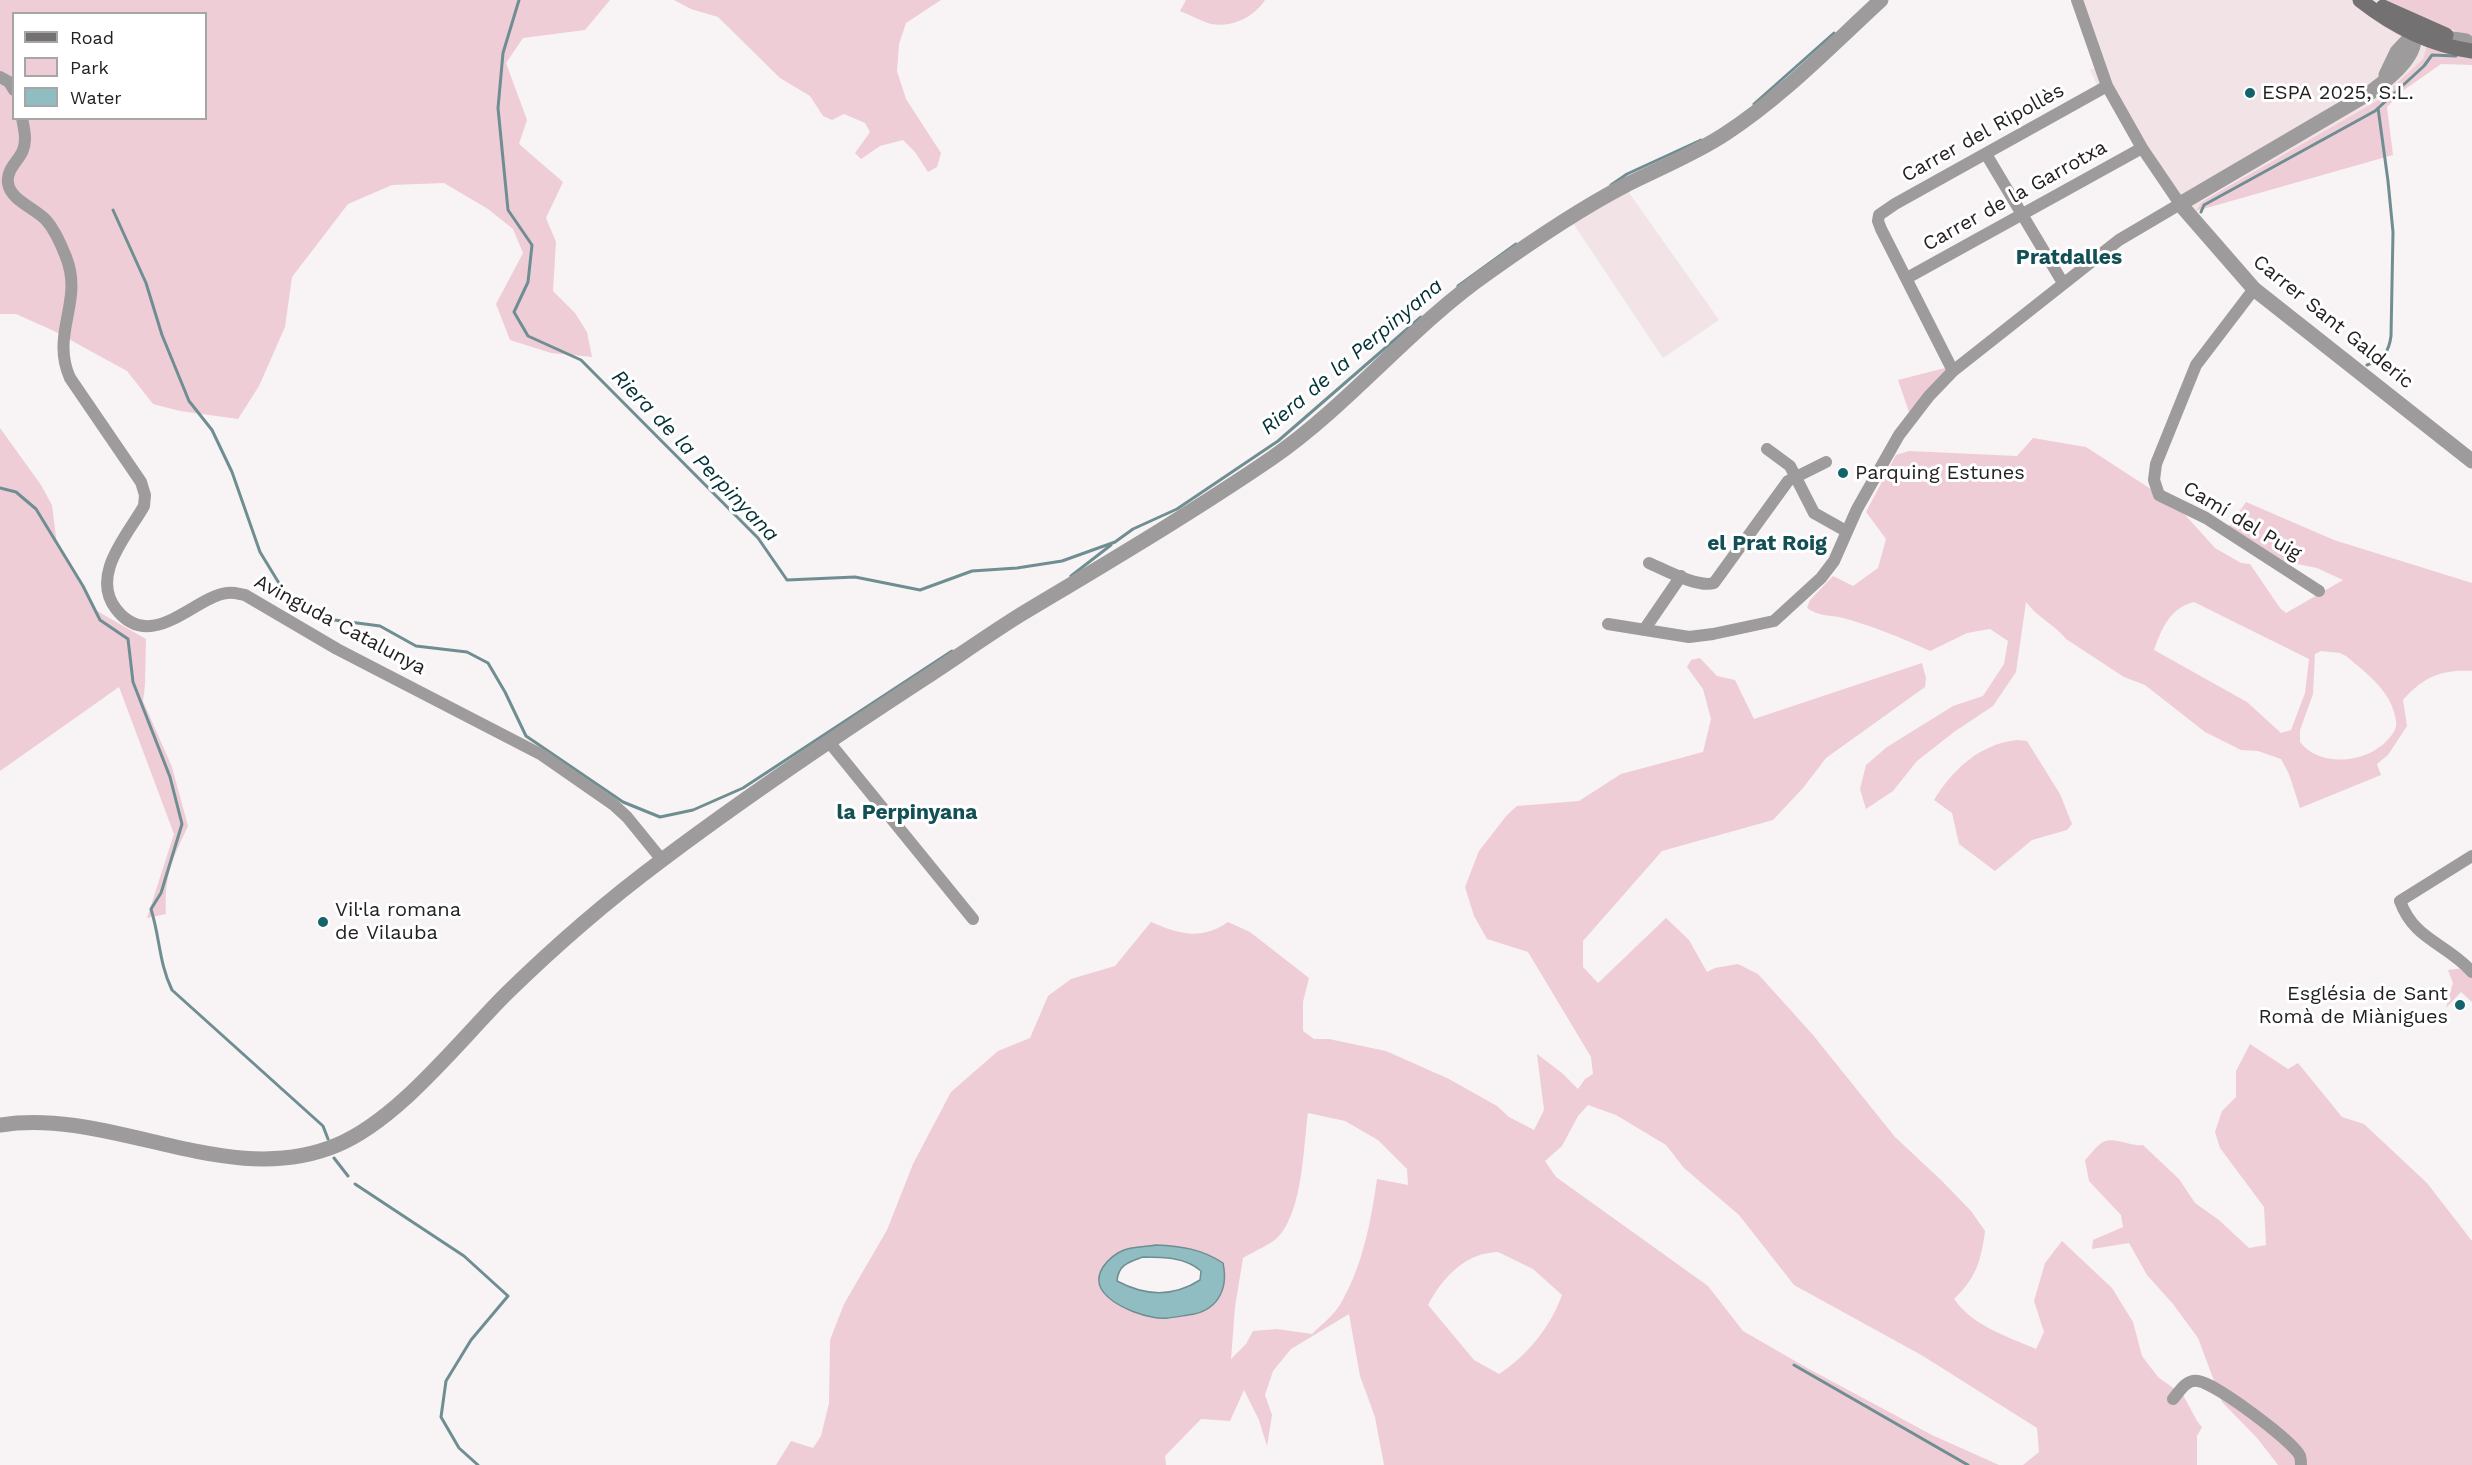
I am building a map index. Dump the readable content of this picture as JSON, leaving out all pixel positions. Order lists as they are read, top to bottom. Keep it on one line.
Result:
{"streets":{"street":["Carrer del Ripollès","Carrer de la Garrotxa","Carrer Sant Galderic","Camí del Puig","Avinguda Catalunya"]},"crossings":[["Carrer del Ripollès","Carrer de la Garrotxa"],["Carrer Sant Galderic","Camí del Puig"]],"districts":["Pratdalles","el Prat Roig","la Perpinyana"],"water":["Riera de la Perpinyana"],"places":["ESPA 2025, S.L.","Parquing Estunes","Vil·la romana de Vilauba","Església de Sant Romà de Miànigues"],"legend":["Road","Park","Water"]}
